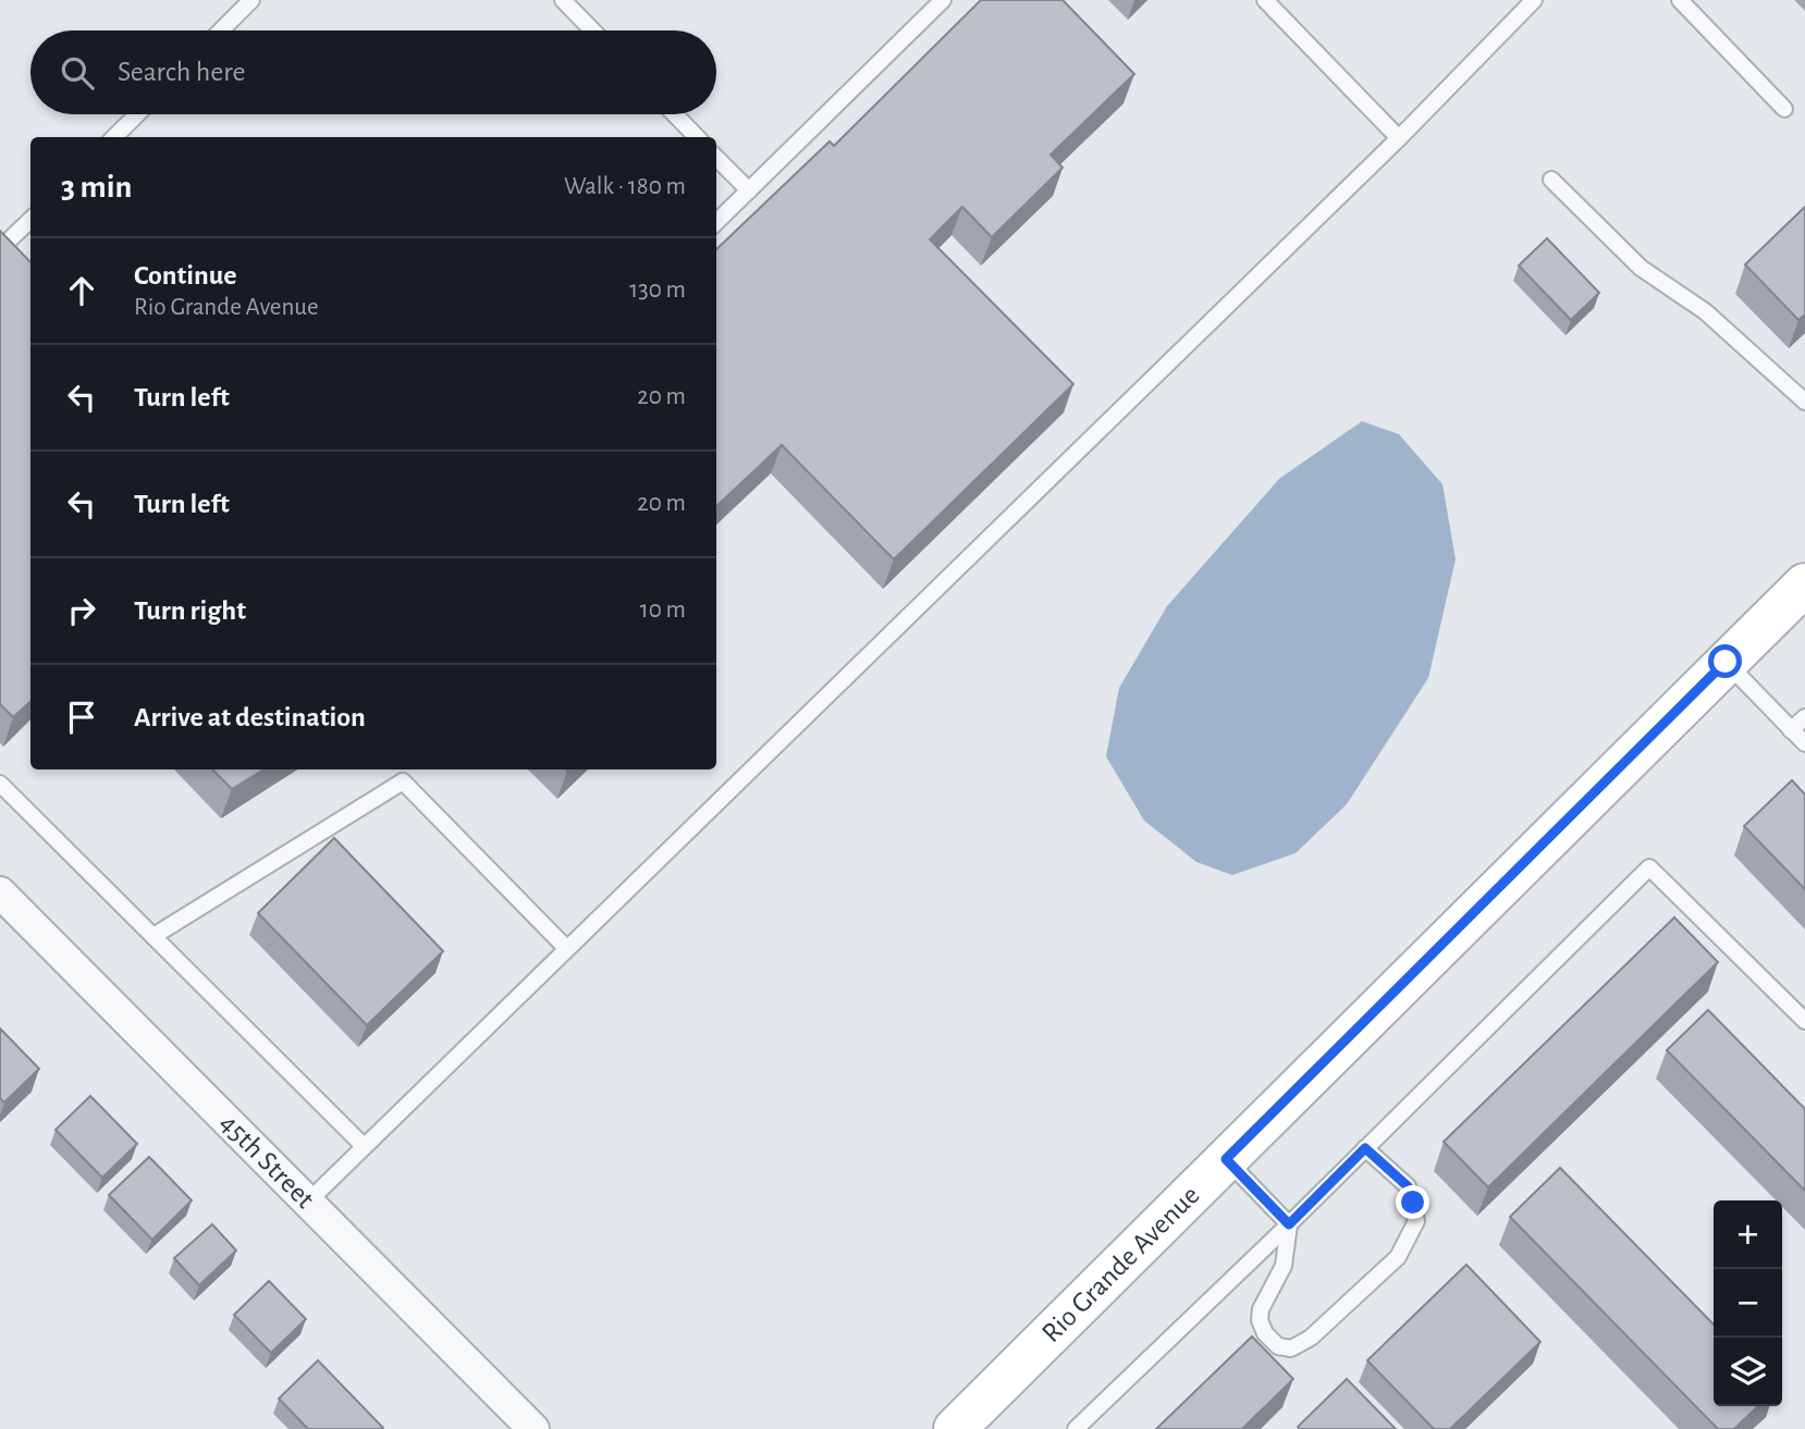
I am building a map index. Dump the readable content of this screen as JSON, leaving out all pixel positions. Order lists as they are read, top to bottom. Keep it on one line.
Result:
{"streets":{"street":["45th Street","Rio Grande Avenue"]},"page":{"search":"Search here","heading":["3 min","Walk · 180 m"],"list":[["Continue","Rio Grande Avenue","130 m"],["Turn left","20 m"],["Turn left","20 m"],["Turn right","10 m"],"Arrive at destination"],"map_buttons":["+","−"]}}
